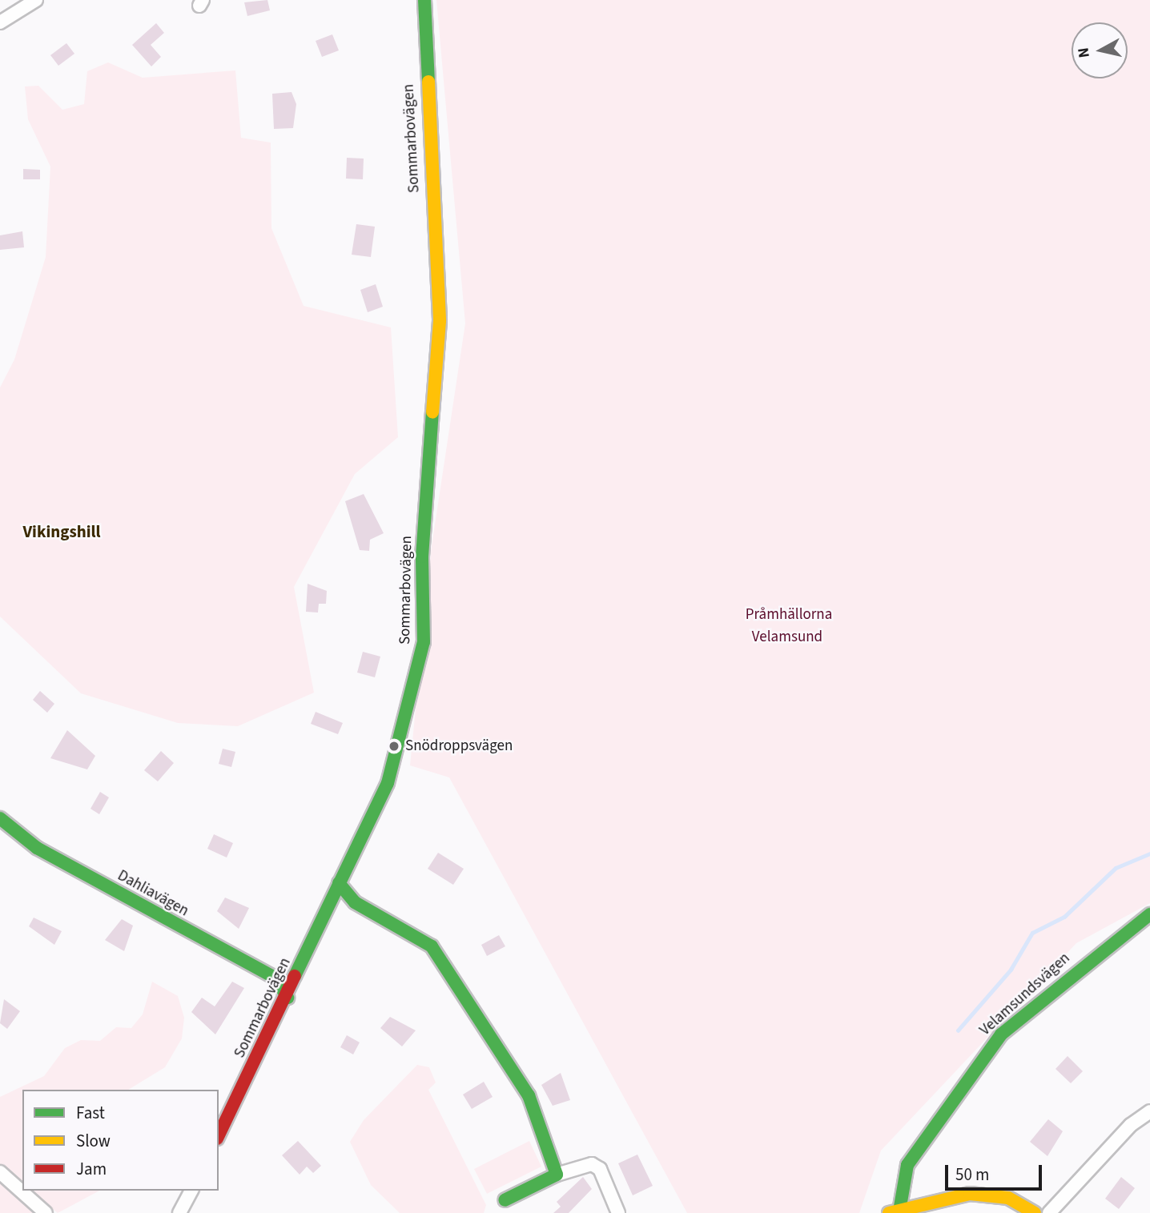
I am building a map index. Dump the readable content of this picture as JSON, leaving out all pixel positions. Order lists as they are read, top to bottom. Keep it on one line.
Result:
{"streets":{"street":["Sommarbovägen","Dahliavägen","Velamsundsvägen"]},"crossings":[["Sommarbovägen","Dahliavägen"]],"districts":["Vikingshill"],"parks":["Pråmhällorna","Velamsund"],"places":["Snödroppsvägen"],"legend":["Fast","Slow","Jam"],"scale_bar":"50 m","north":"left"}
